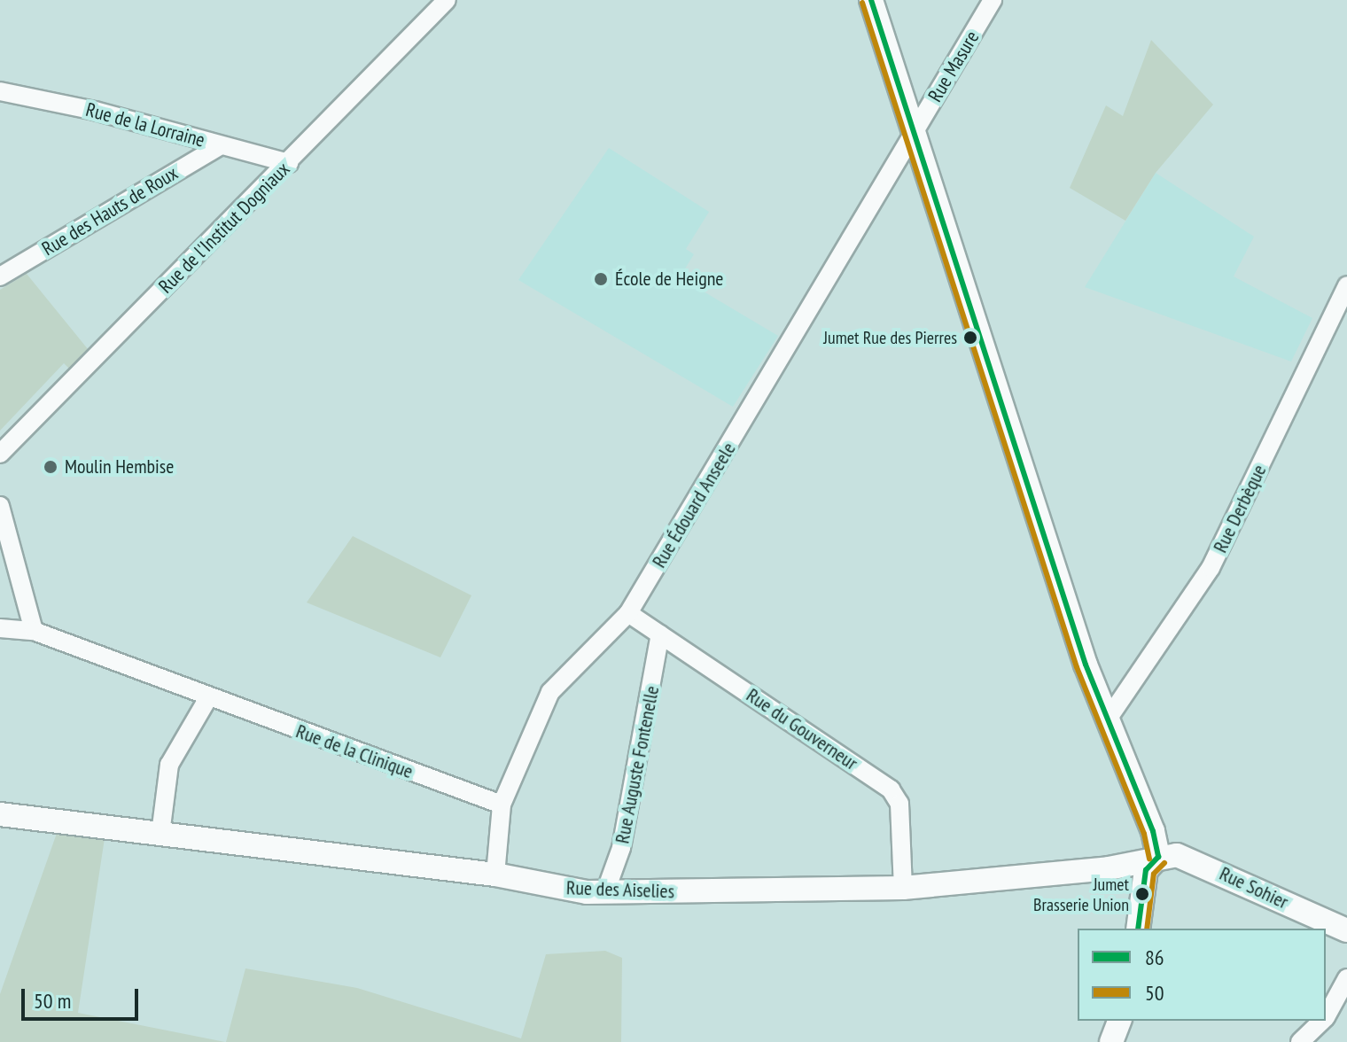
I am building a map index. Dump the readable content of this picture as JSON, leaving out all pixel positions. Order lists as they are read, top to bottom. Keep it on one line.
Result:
{"streets":{"street":["Rue Masure","Rue de la Lorraine","Rue des Hauts de Roux","Rue de l'Institut Dogniaux","Rue Édouard Anseele","Rue Derbèque","Rue du Gouverneur","Rue de la Clinique","Rue Auguste Fontenelle","Rue Sohier","Rue des Aiselies"]},"crossings":[["Rue Masure","Rue Édouard Anseele"],["Rue de la Lorraine","Rue des Hauts de Roux"],["Rue de la Lorraine","Rue de l'Institut Dogniaux"],["Rue Édouard Anseele","Rue du Gouverneur"],["Rue Édouard Anseele","Rue de la Clinique"],["Rue Édouard Anseele","Rue des Aiselies"],["Rue du Gouverneur","Rue Auguste Fontenelle"],["Rue du Gouverneur","Rue des Aiselies"],["Rue Auguste Fontenelle","Rue des Aiselies"],["Rue Sohier","Rue des Aiselies"]],"places":["École de Heigne","Jumet Rue des Pierres","Moulin Hembise","Jumet Brasserie Union"],"lines":["transit line 86","transit line 50"],"legend":["86","50"],"scale_bar":"50 m"}
